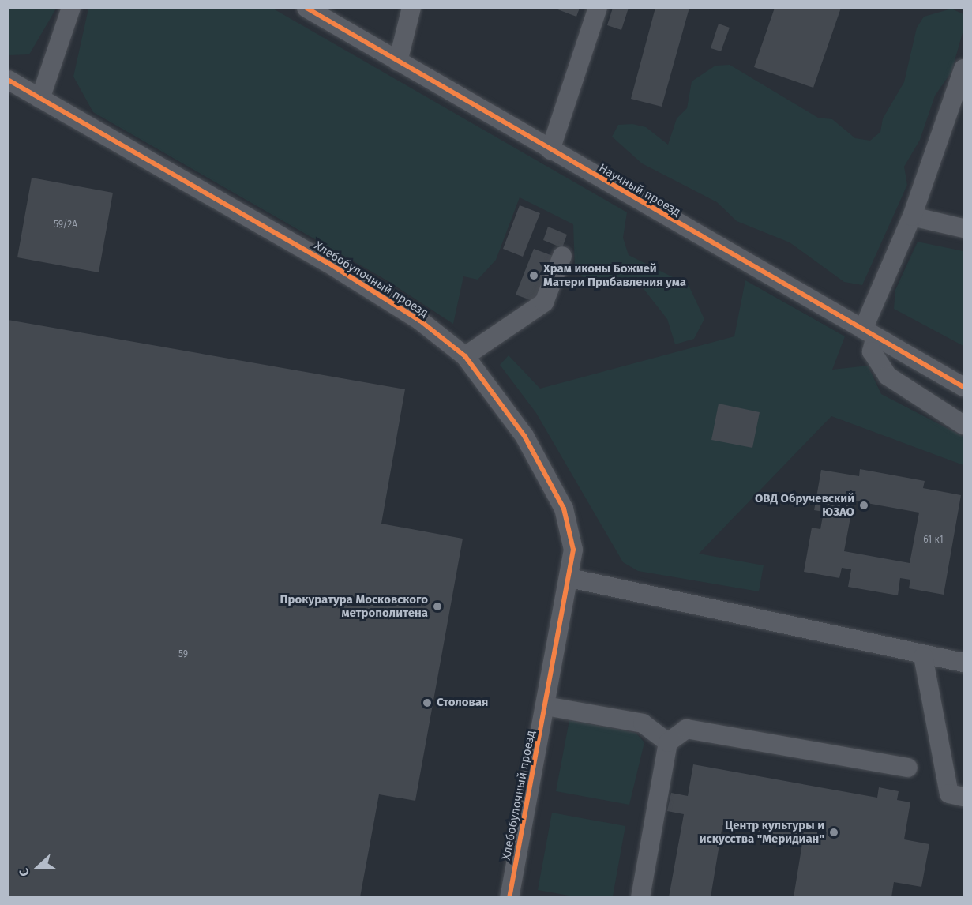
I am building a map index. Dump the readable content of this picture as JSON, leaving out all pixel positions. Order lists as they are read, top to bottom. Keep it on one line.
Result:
{"streets":{"street":["Научный проезд","Хлебобулочный проезд"]},"places":["Храм иконы Божией Матери Прибавления ума","ОВД Обручевский ЮЗАО","Прокуратура Московского метрополитена","Столовая","Центр культуры и искусства \"Меридиан\""],"house_numbers":["59/2А","61 к1","59"],"north":"left"}
